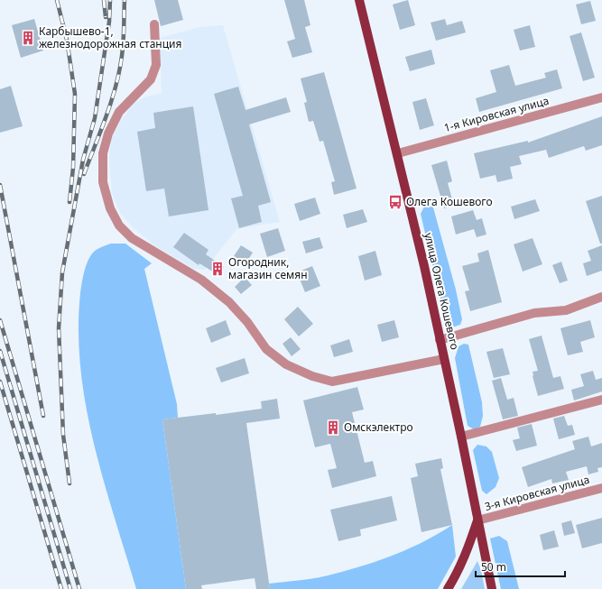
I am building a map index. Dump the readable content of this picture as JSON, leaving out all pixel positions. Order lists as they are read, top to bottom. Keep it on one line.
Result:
{"streets":{"main road":["улица Олега Кошевого"],"street":["1-я Кировская улица","3-я Кировская улица"]},"crossings":[["1-я Кировская улица","улица Олега Кошевого"],["улица Олега Кошевого","3-я Кировская улица"]],"places":{"building":["Карбышево-1, железнодорожная станция","Огородник, магазин семян","Омскэлектро"],"bus stop":["Олега Кошевого"]},"scale_bar":"50 m"}
